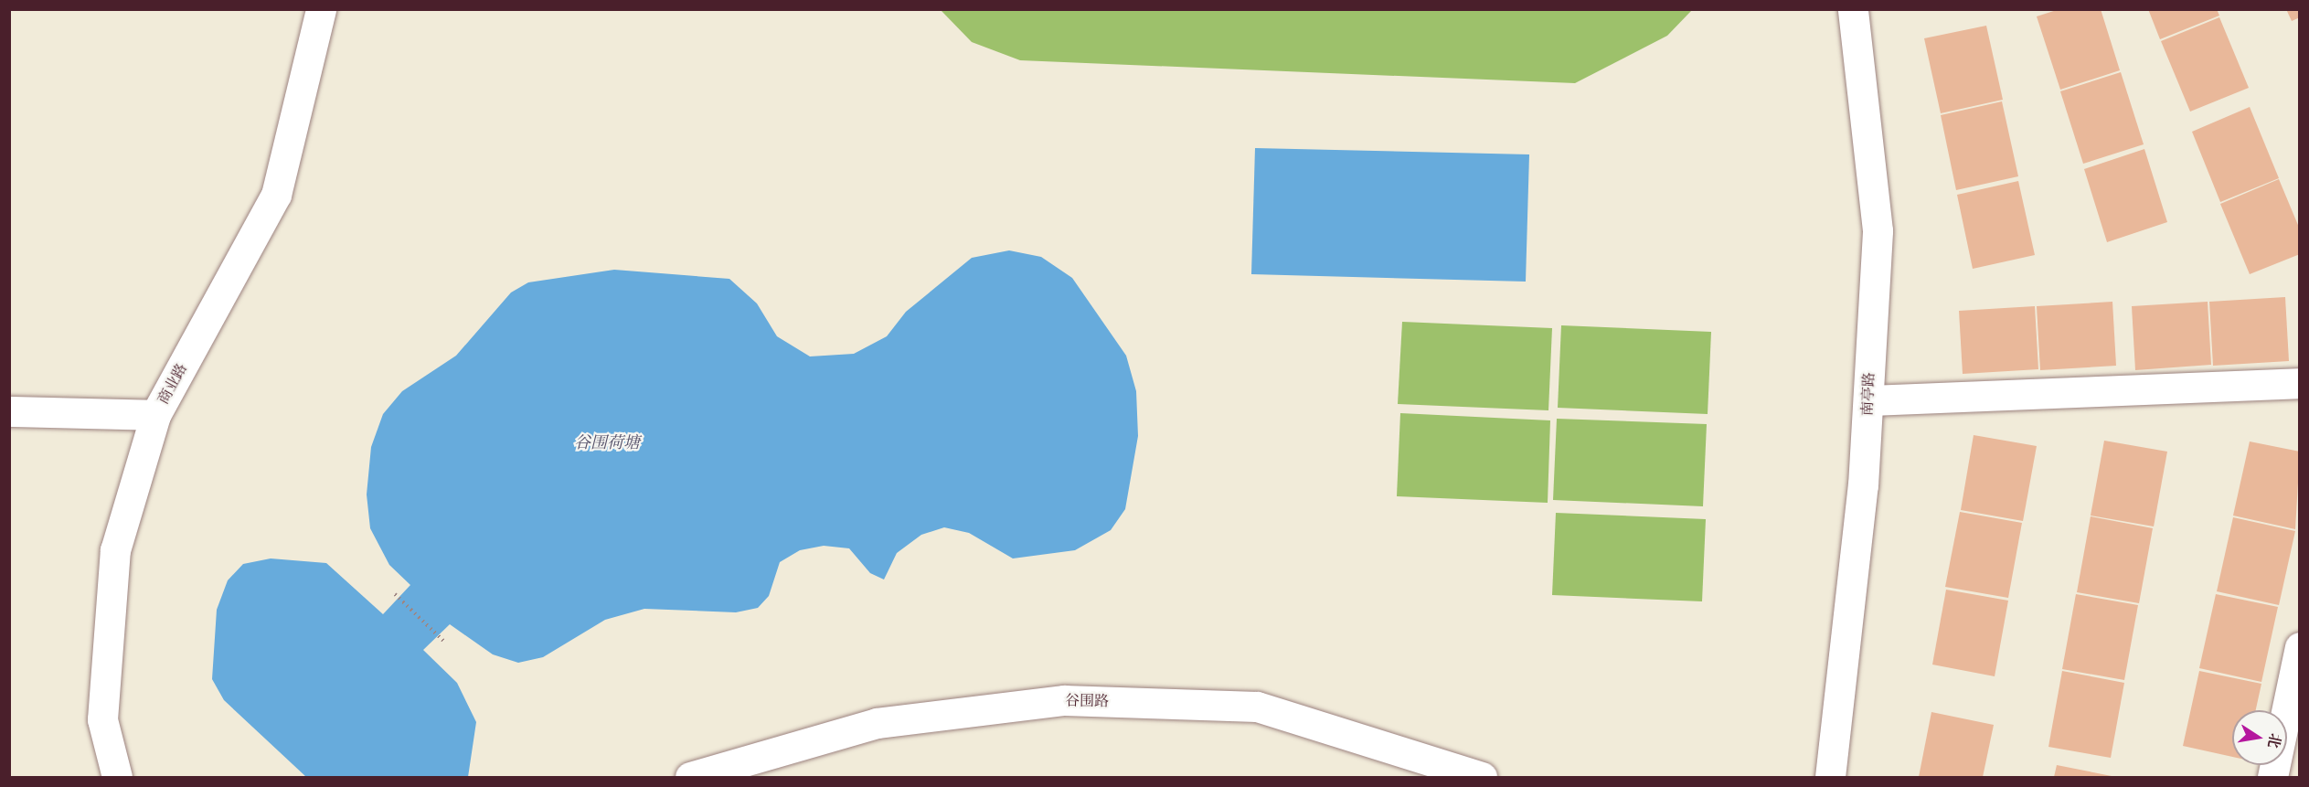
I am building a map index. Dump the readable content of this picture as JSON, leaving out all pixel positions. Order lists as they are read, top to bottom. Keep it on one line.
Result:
{"streets":{"street":["商业路","南亭路","谷围路"]},"water":["谷围荷塘"],"north":"right"}
